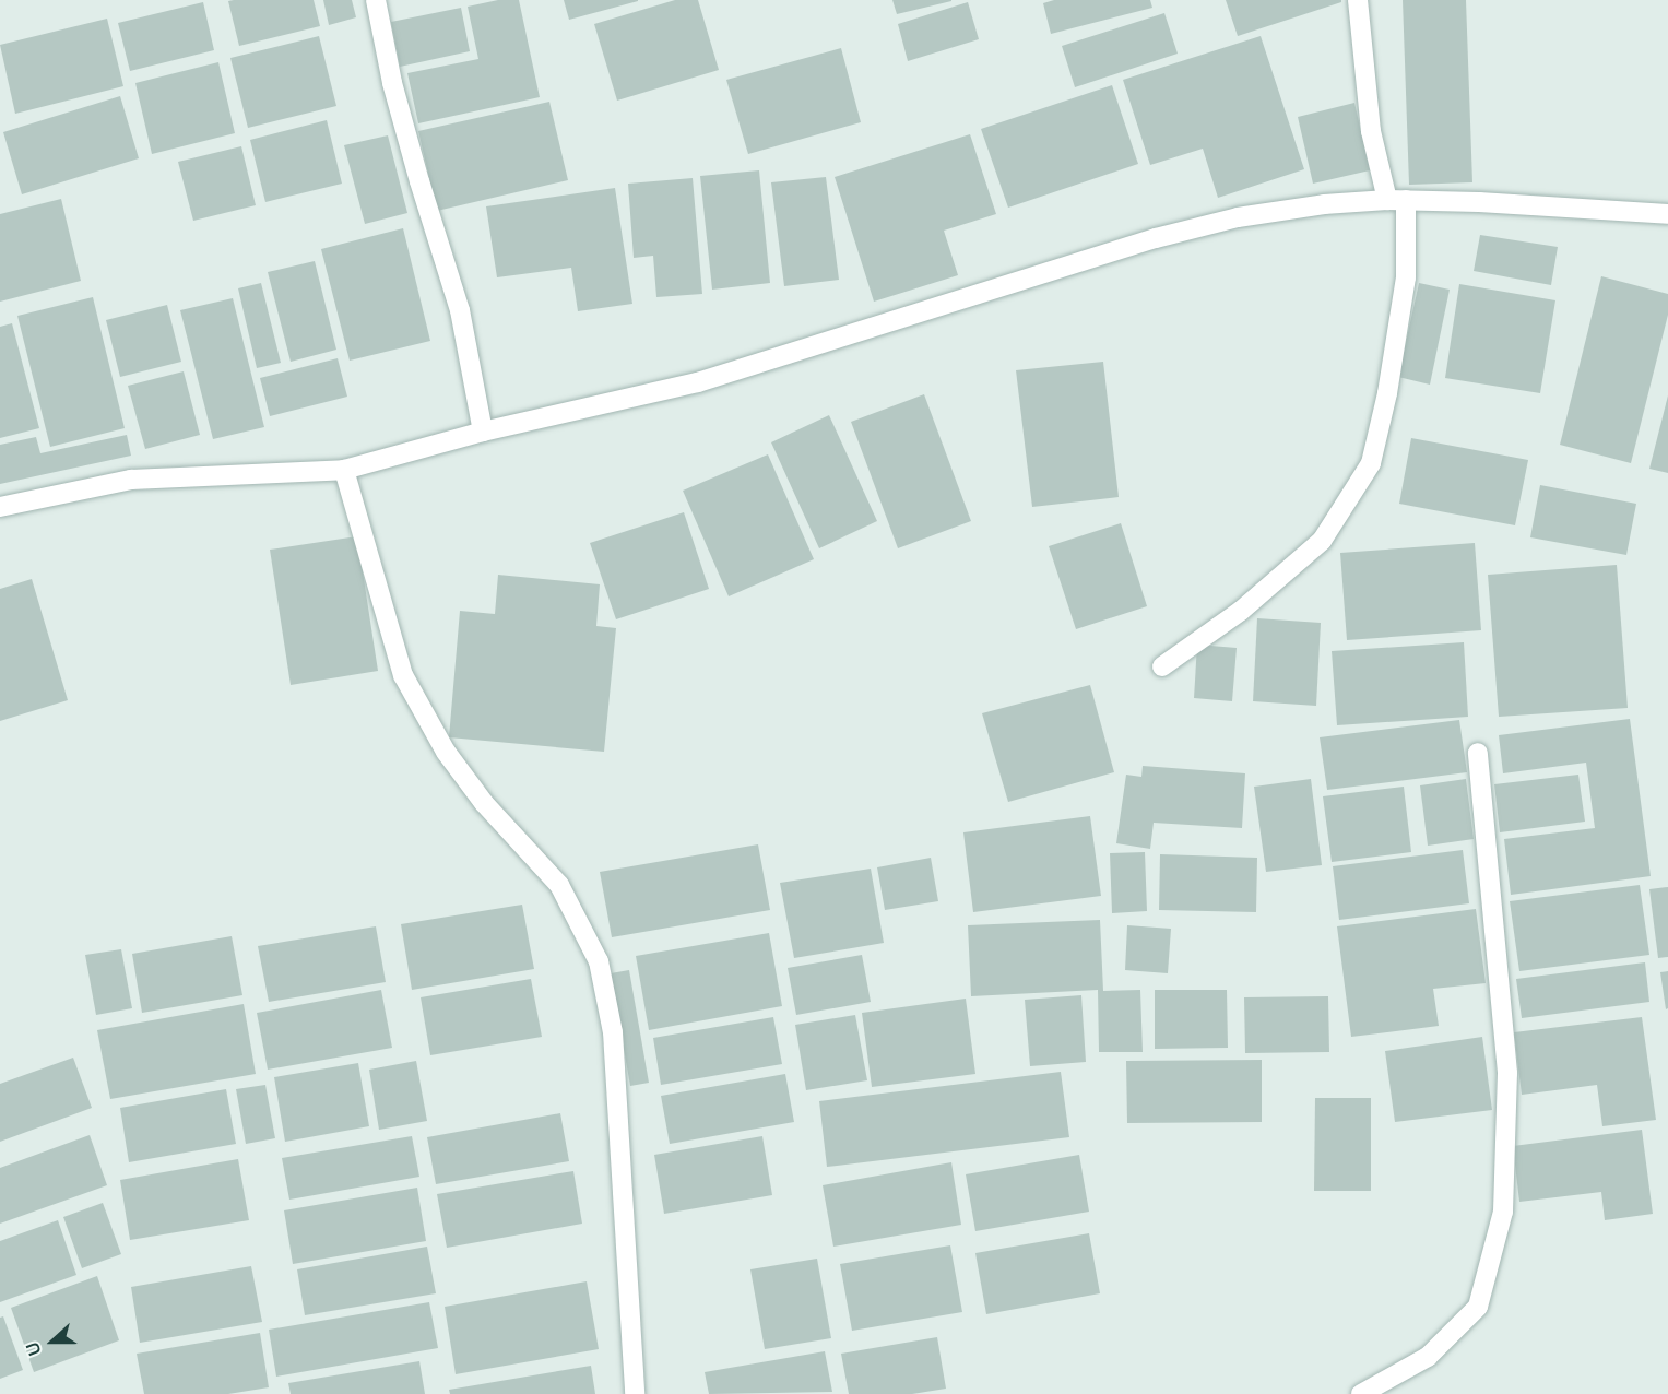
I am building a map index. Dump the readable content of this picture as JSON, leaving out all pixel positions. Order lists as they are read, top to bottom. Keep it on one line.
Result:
{"north":"left"}
